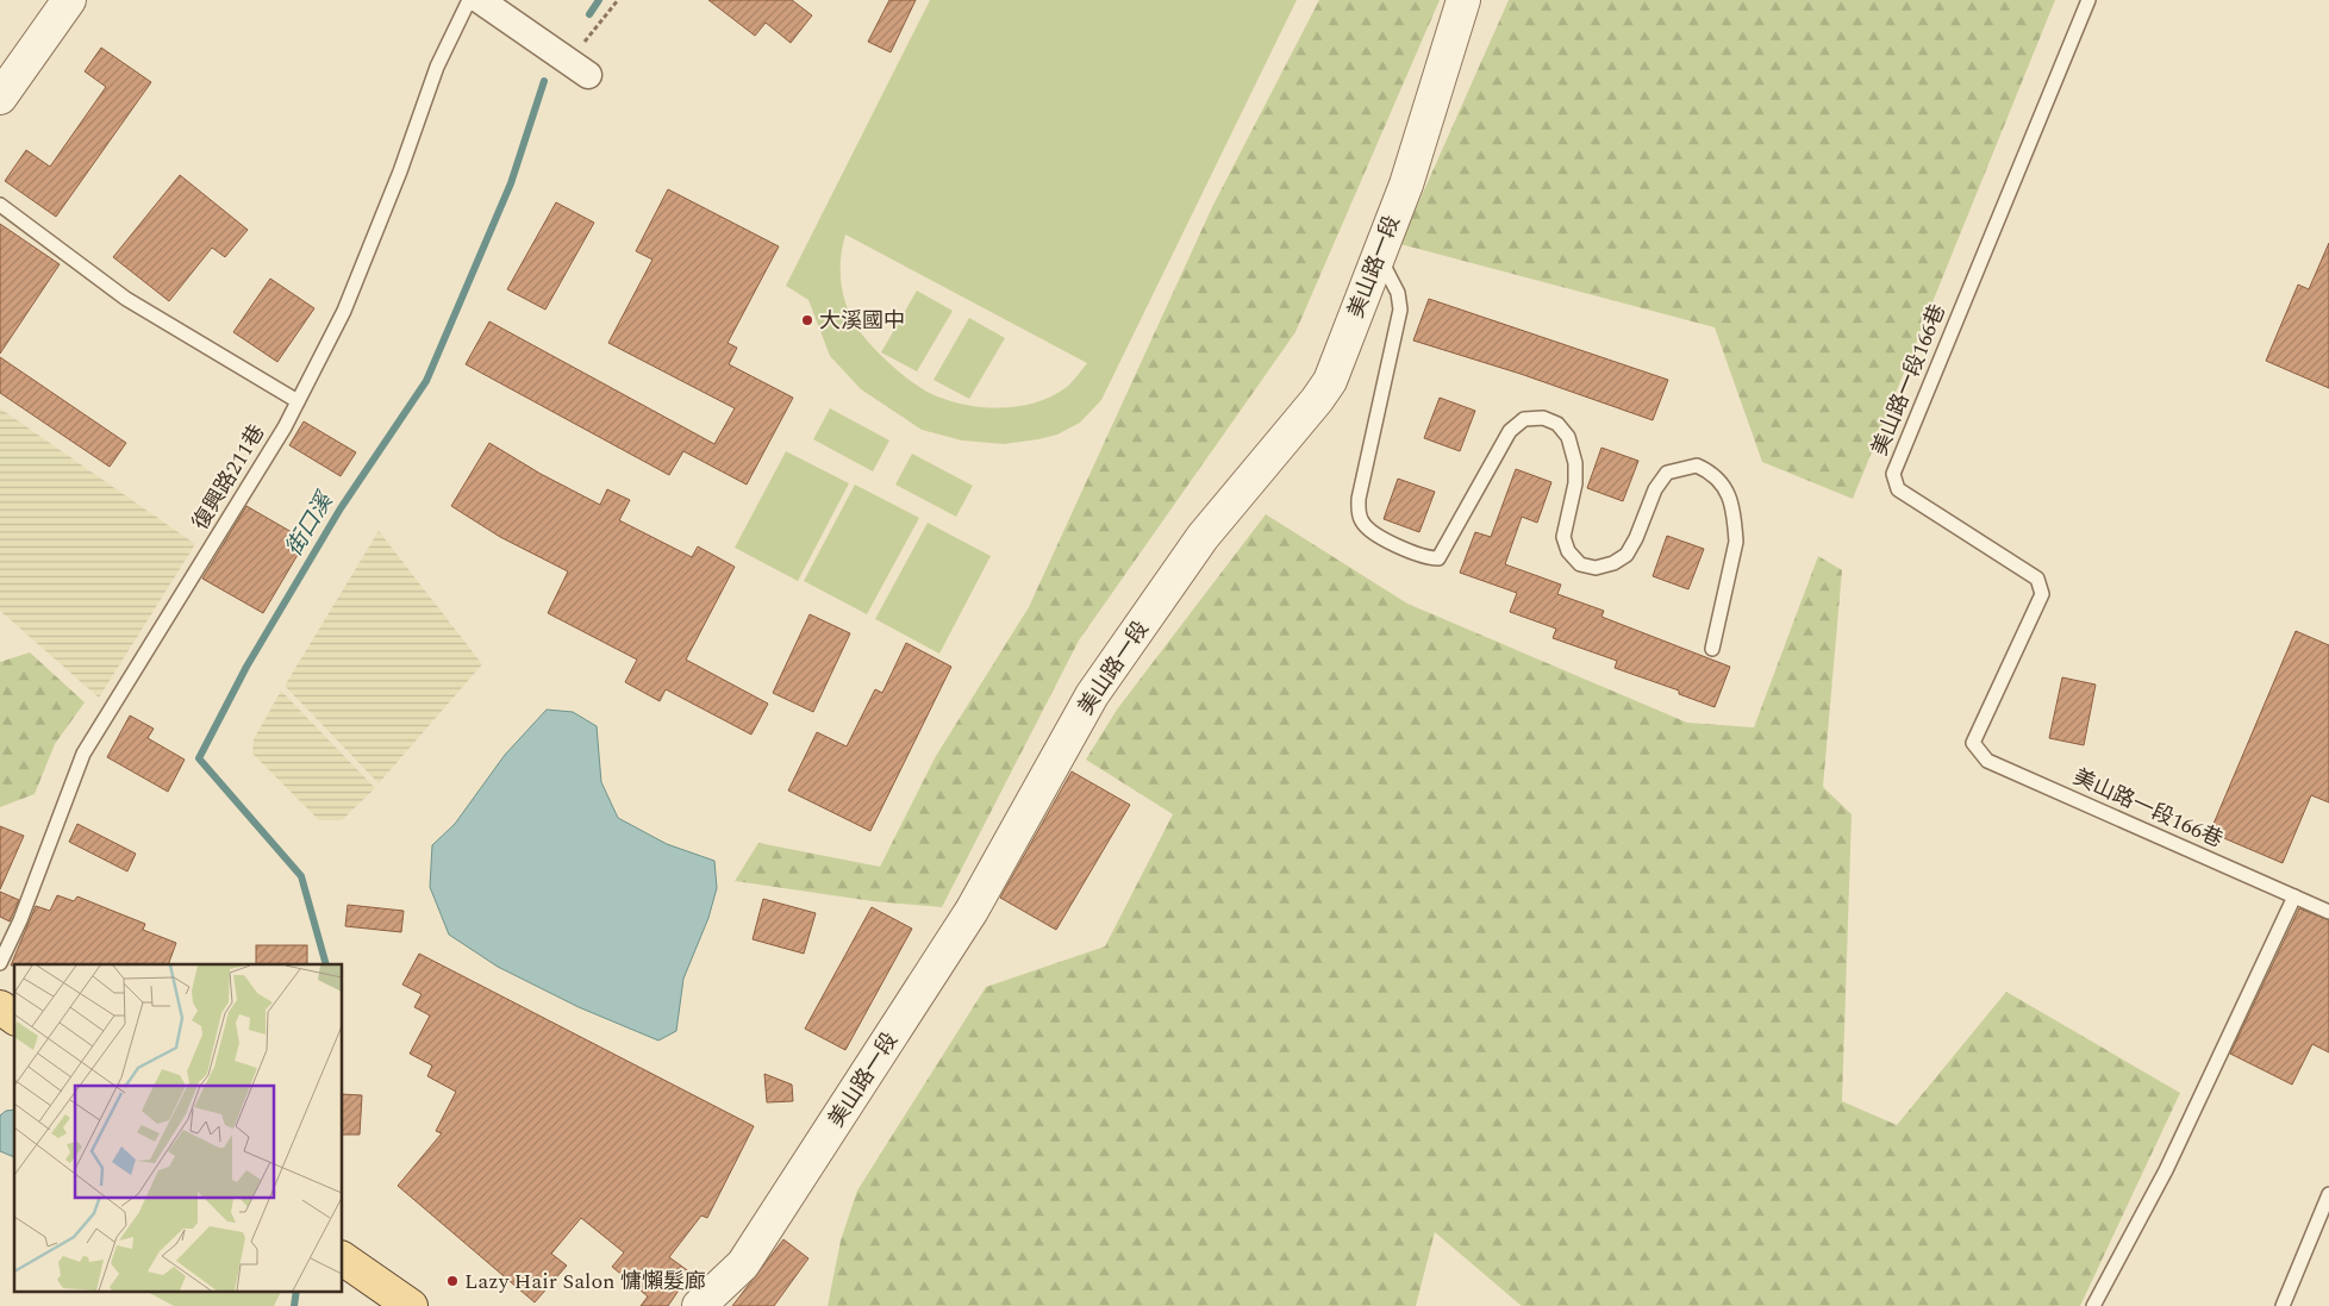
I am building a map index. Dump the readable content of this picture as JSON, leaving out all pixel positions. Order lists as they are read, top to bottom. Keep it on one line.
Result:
{"streets":{"street":["美山路一段"],"lane":["美山路一段166巷","復興路211巷"]},"water":["街口溪"],"places":["大溪國中","Lazy Hair Salon 慵懶髮廊"]}
